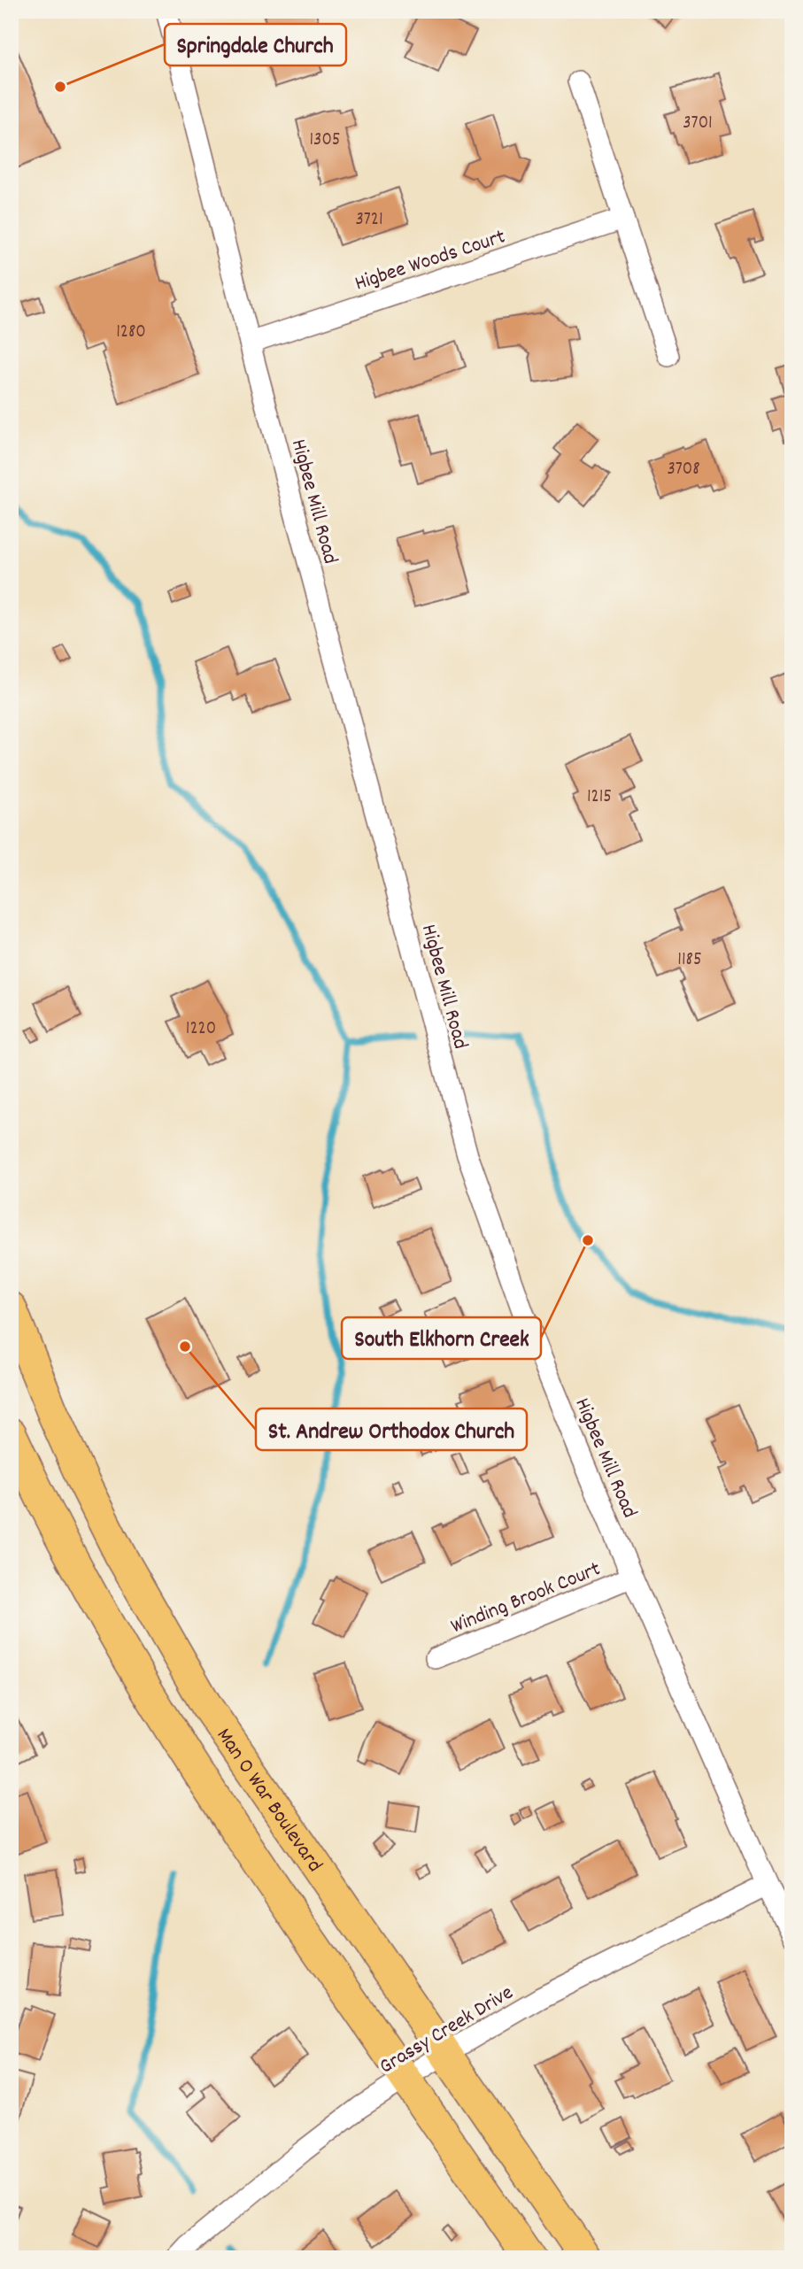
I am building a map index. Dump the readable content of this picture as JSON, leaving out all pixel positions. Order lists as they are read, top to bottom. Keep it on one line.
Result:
{"streets":{"main road":["Man O War Boulevard"],"street":["Higbee Woods Court","Higbee Mill Road","Winding Brook Court","Grassy Creek Drive"]},"crossings":[["Higbee Woods Court","Higbee Mill Road"],["Higbee Mill Road","Winding Brook Court"],["Higbee Mill Road","Grassy Creek Drive"],["Man O War Boulevard","Grassy Creek Drive"]],"places":["Springdale Church","South Elkhorn Creek","St. Andrew Orthodox Church"],"house_numbers":["3701","1305","3721","1280","3708","1215","1185","1220"]}
